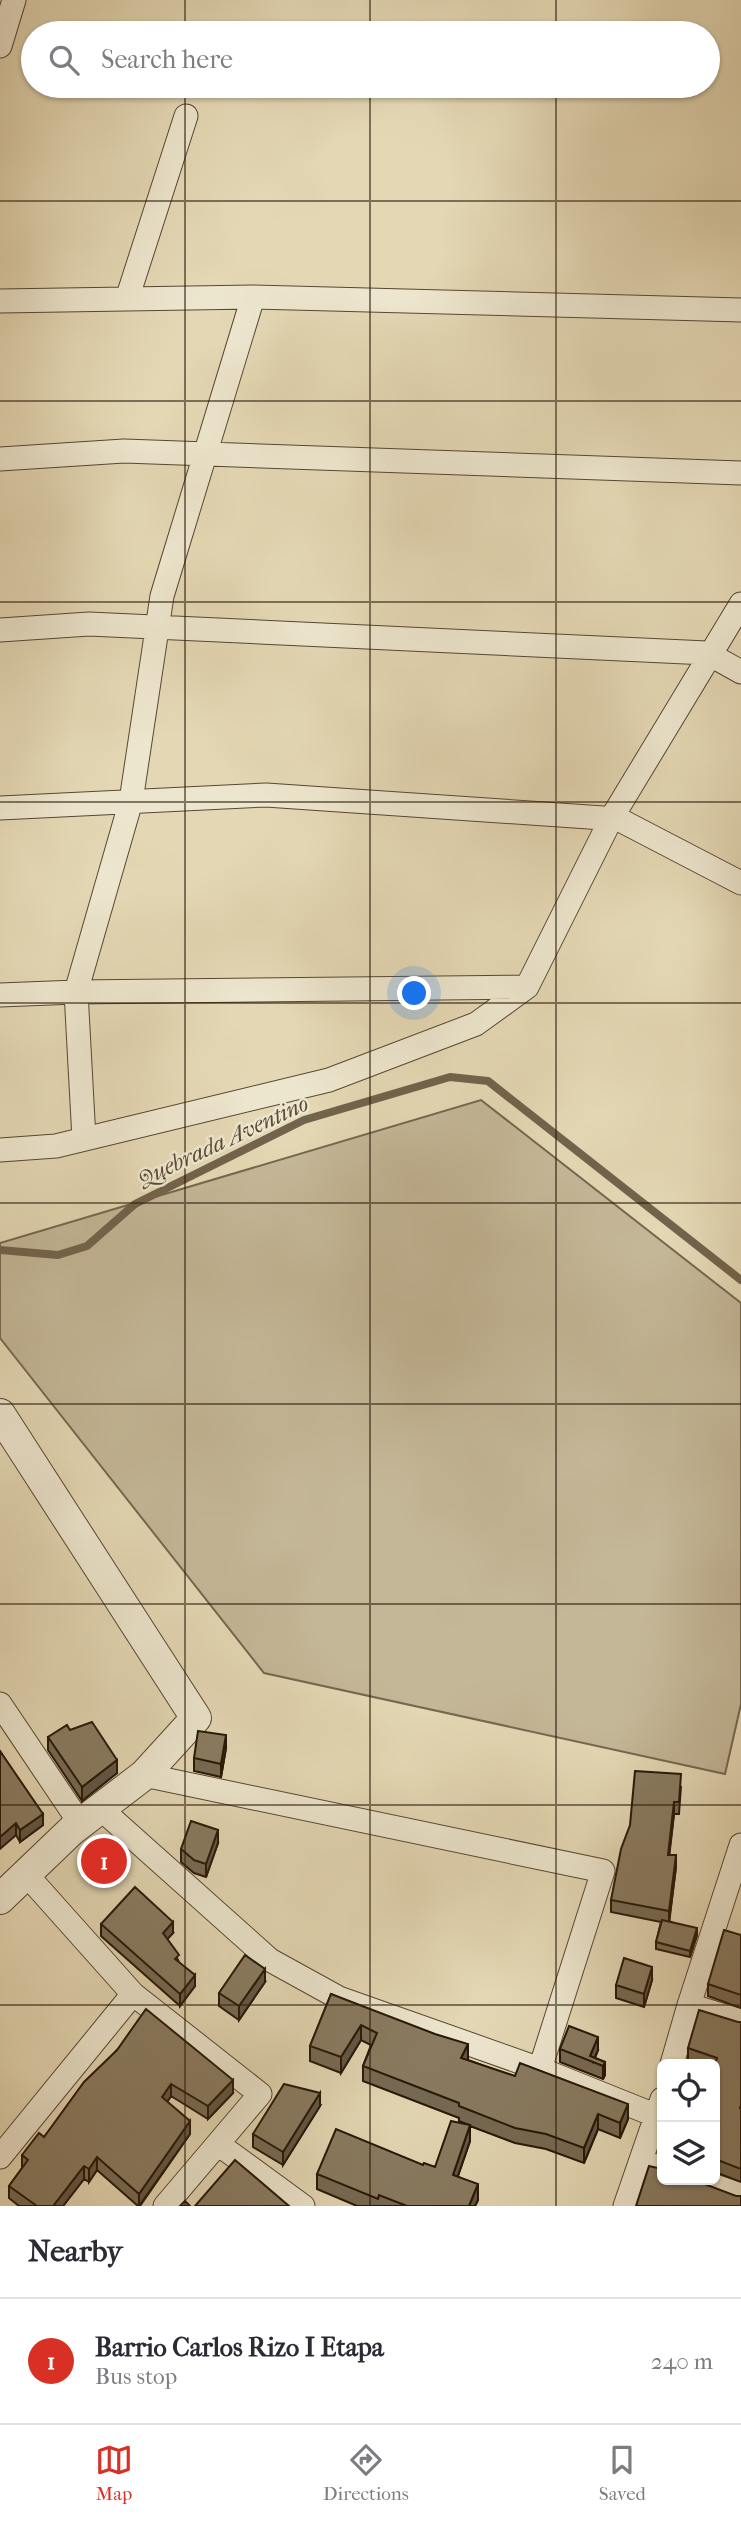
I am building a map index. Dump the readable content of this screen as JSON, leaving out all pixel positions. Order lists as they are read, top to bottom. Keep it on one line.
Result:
{"water":["Quebrada Aventino"],"page":{"search":"Search here","pins":"1","heading":"Nearby","list":[{"mark":"1","name":"Barrio Carlos Rizo I Etapa","note":"Bus stop","value":"240 m"}],"nav":["Map","Directions","Saved"]}}
